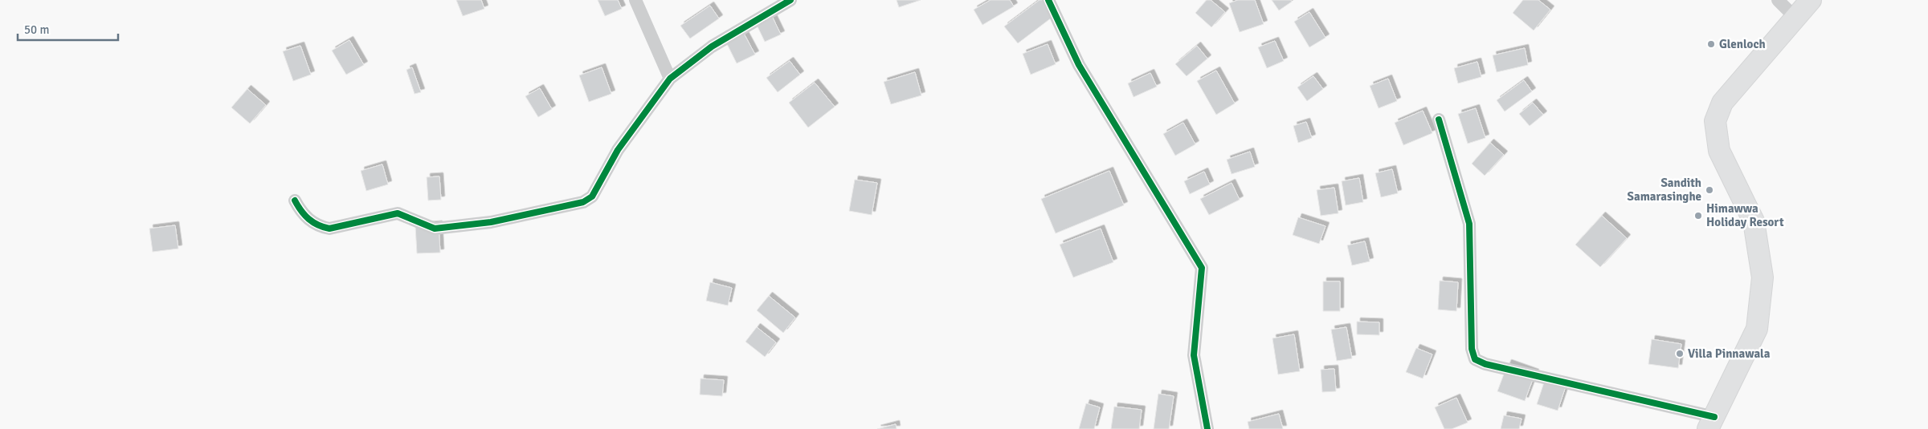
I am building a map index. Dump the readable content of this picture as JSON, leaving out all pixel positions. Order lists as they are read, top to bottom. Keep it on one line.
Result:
{"places":["Glenloch","Sandith Samarasinghe","Himawwa Holiday Resort","Villa Pinnawala"],"scale_bar":"50 m"}
